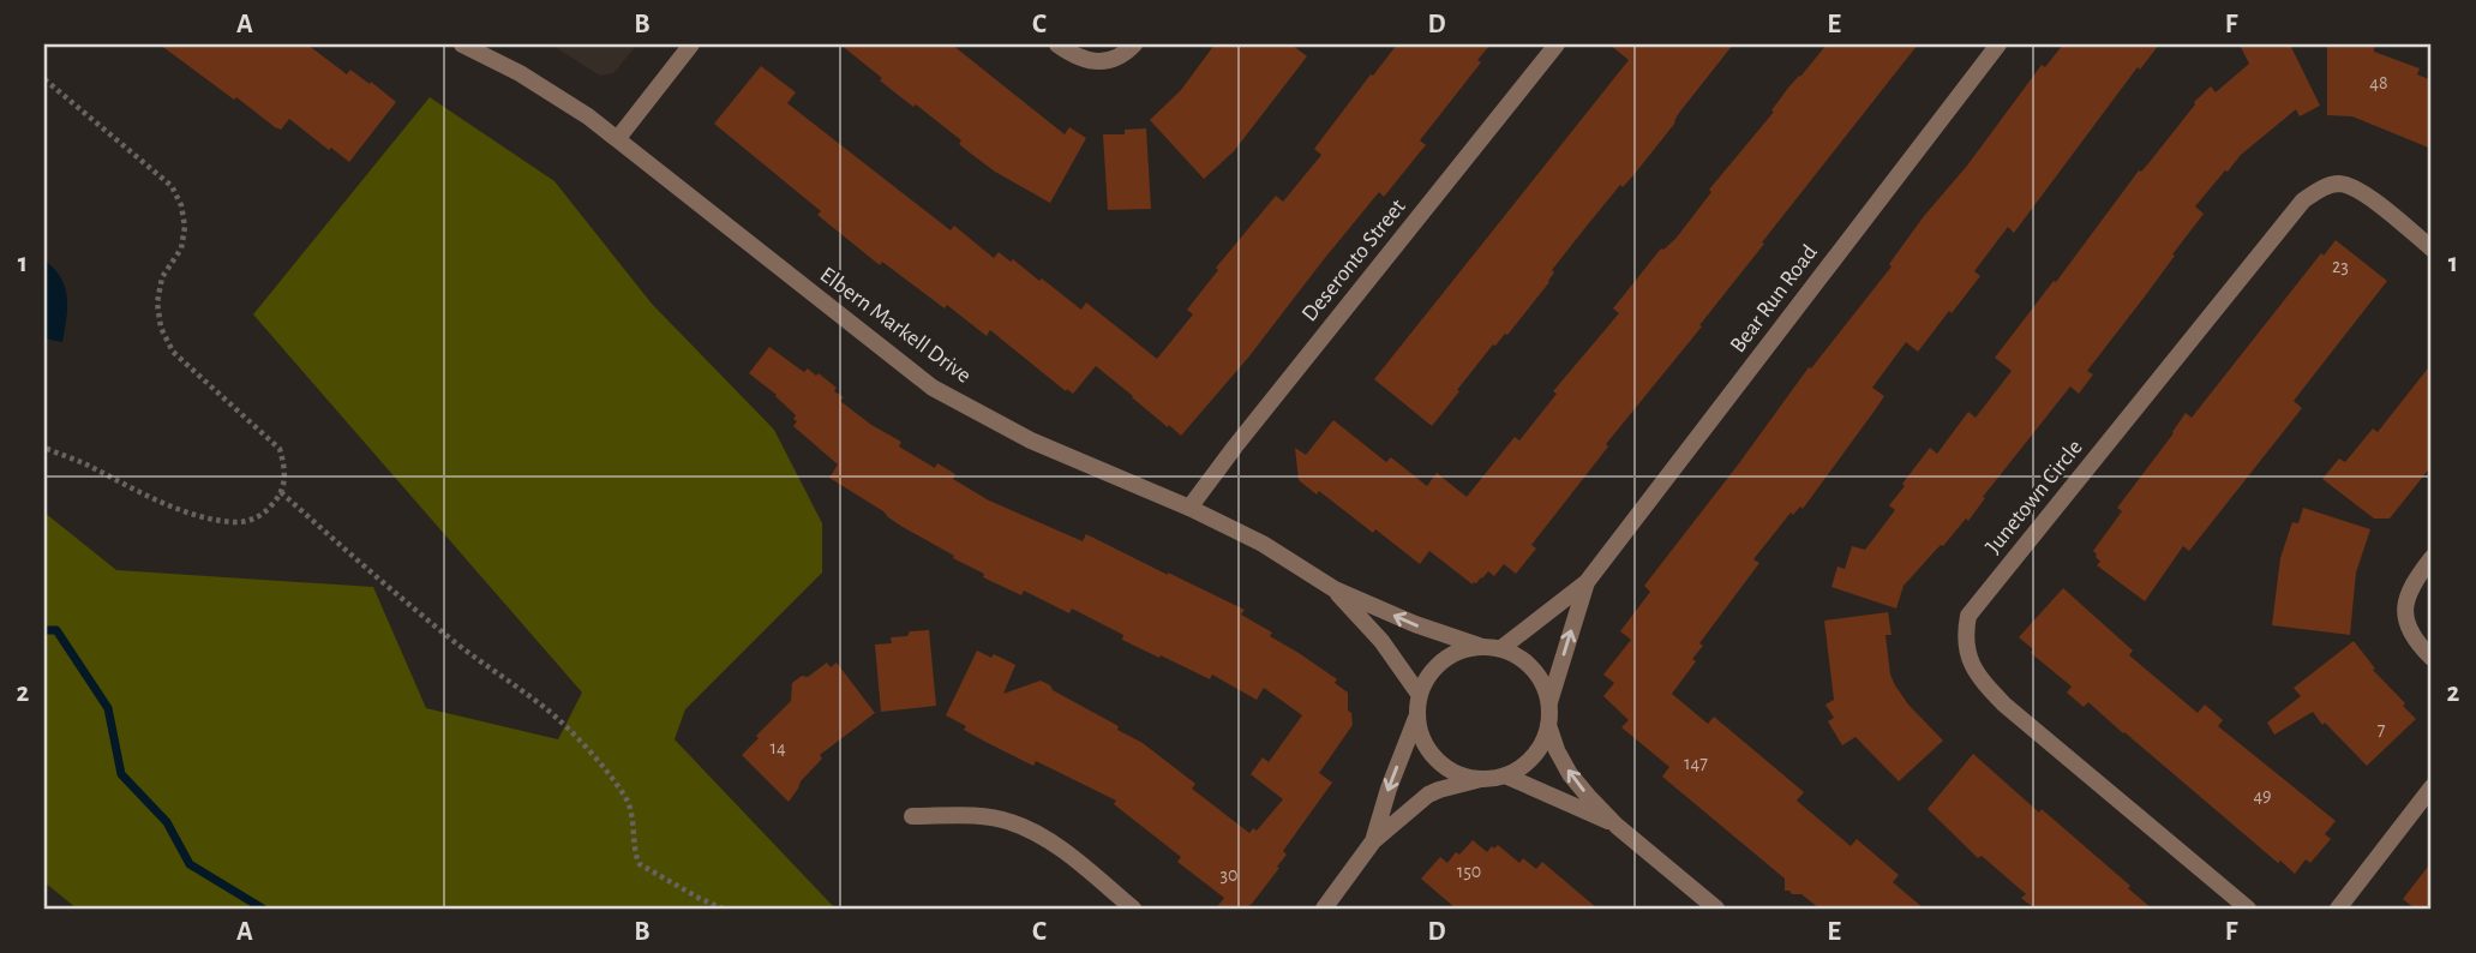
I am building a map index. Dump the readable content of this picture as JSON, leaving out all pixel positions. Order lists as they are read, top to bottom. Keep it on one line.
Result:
{"streets":{"street":["Deseronto Street","Bear Run Road","Elbern Markell Drive","Junetown Circle"]},"crossings":[["Deseronto Street","Elbern Markell Drive"],["Bear Run Road","Elbern Markell Drive"]],"house_numbers":["48","23","7","14","147","49","150","30"],"grid":{"columns":["A","B","C","D","E","F"],"rows":["1","2"]}}
